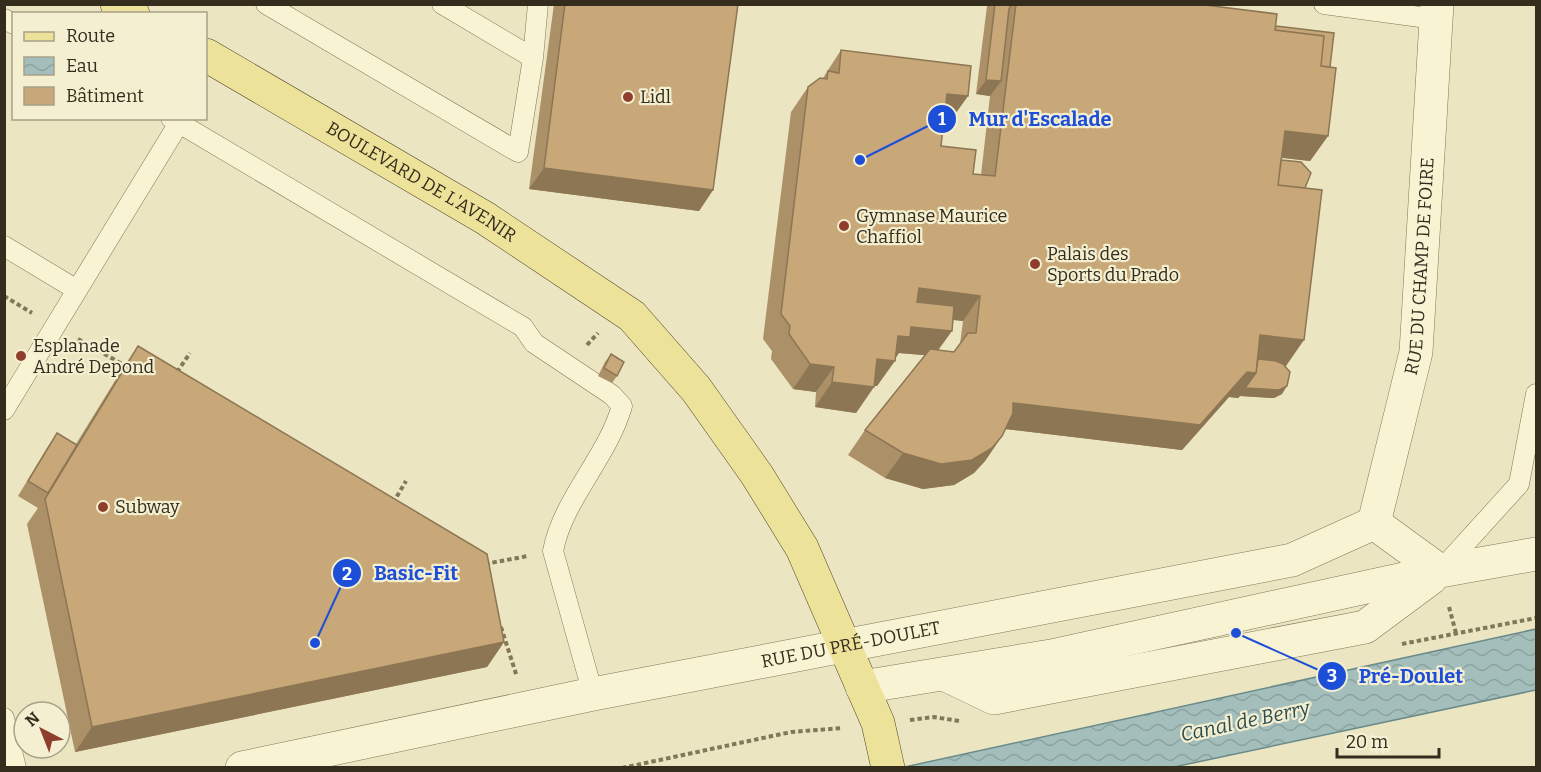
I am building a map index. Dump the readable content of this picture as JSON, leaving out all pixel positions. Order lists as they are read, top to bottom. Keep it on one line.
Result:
{"streets":{"main road":["BOULEVARD DE L'AVENIR"],"street":["RUE DU CHAMP DE FOIRE","RUE DU PRÉ-DOULET"]},"crossings":[["BOULEVARD DE L'AVENIR","RUE DU PRÉ-DOULET"],["RUE DU CHAMP DE FOIRE","RUE DU PRÉ-DOULET"]],"water":["Canal de Berry"],"places":["Lidl","Mur d'Escalade","Gymnase Maurice Chaffiol","Palais des Sports du Prado","Esplanade André Depond","Subway","Pré-Doulet","Basic-Fit"],"legend":["Route","Eau","Bâtiment"],"scale_bar":"20 m","north":"top left"}
